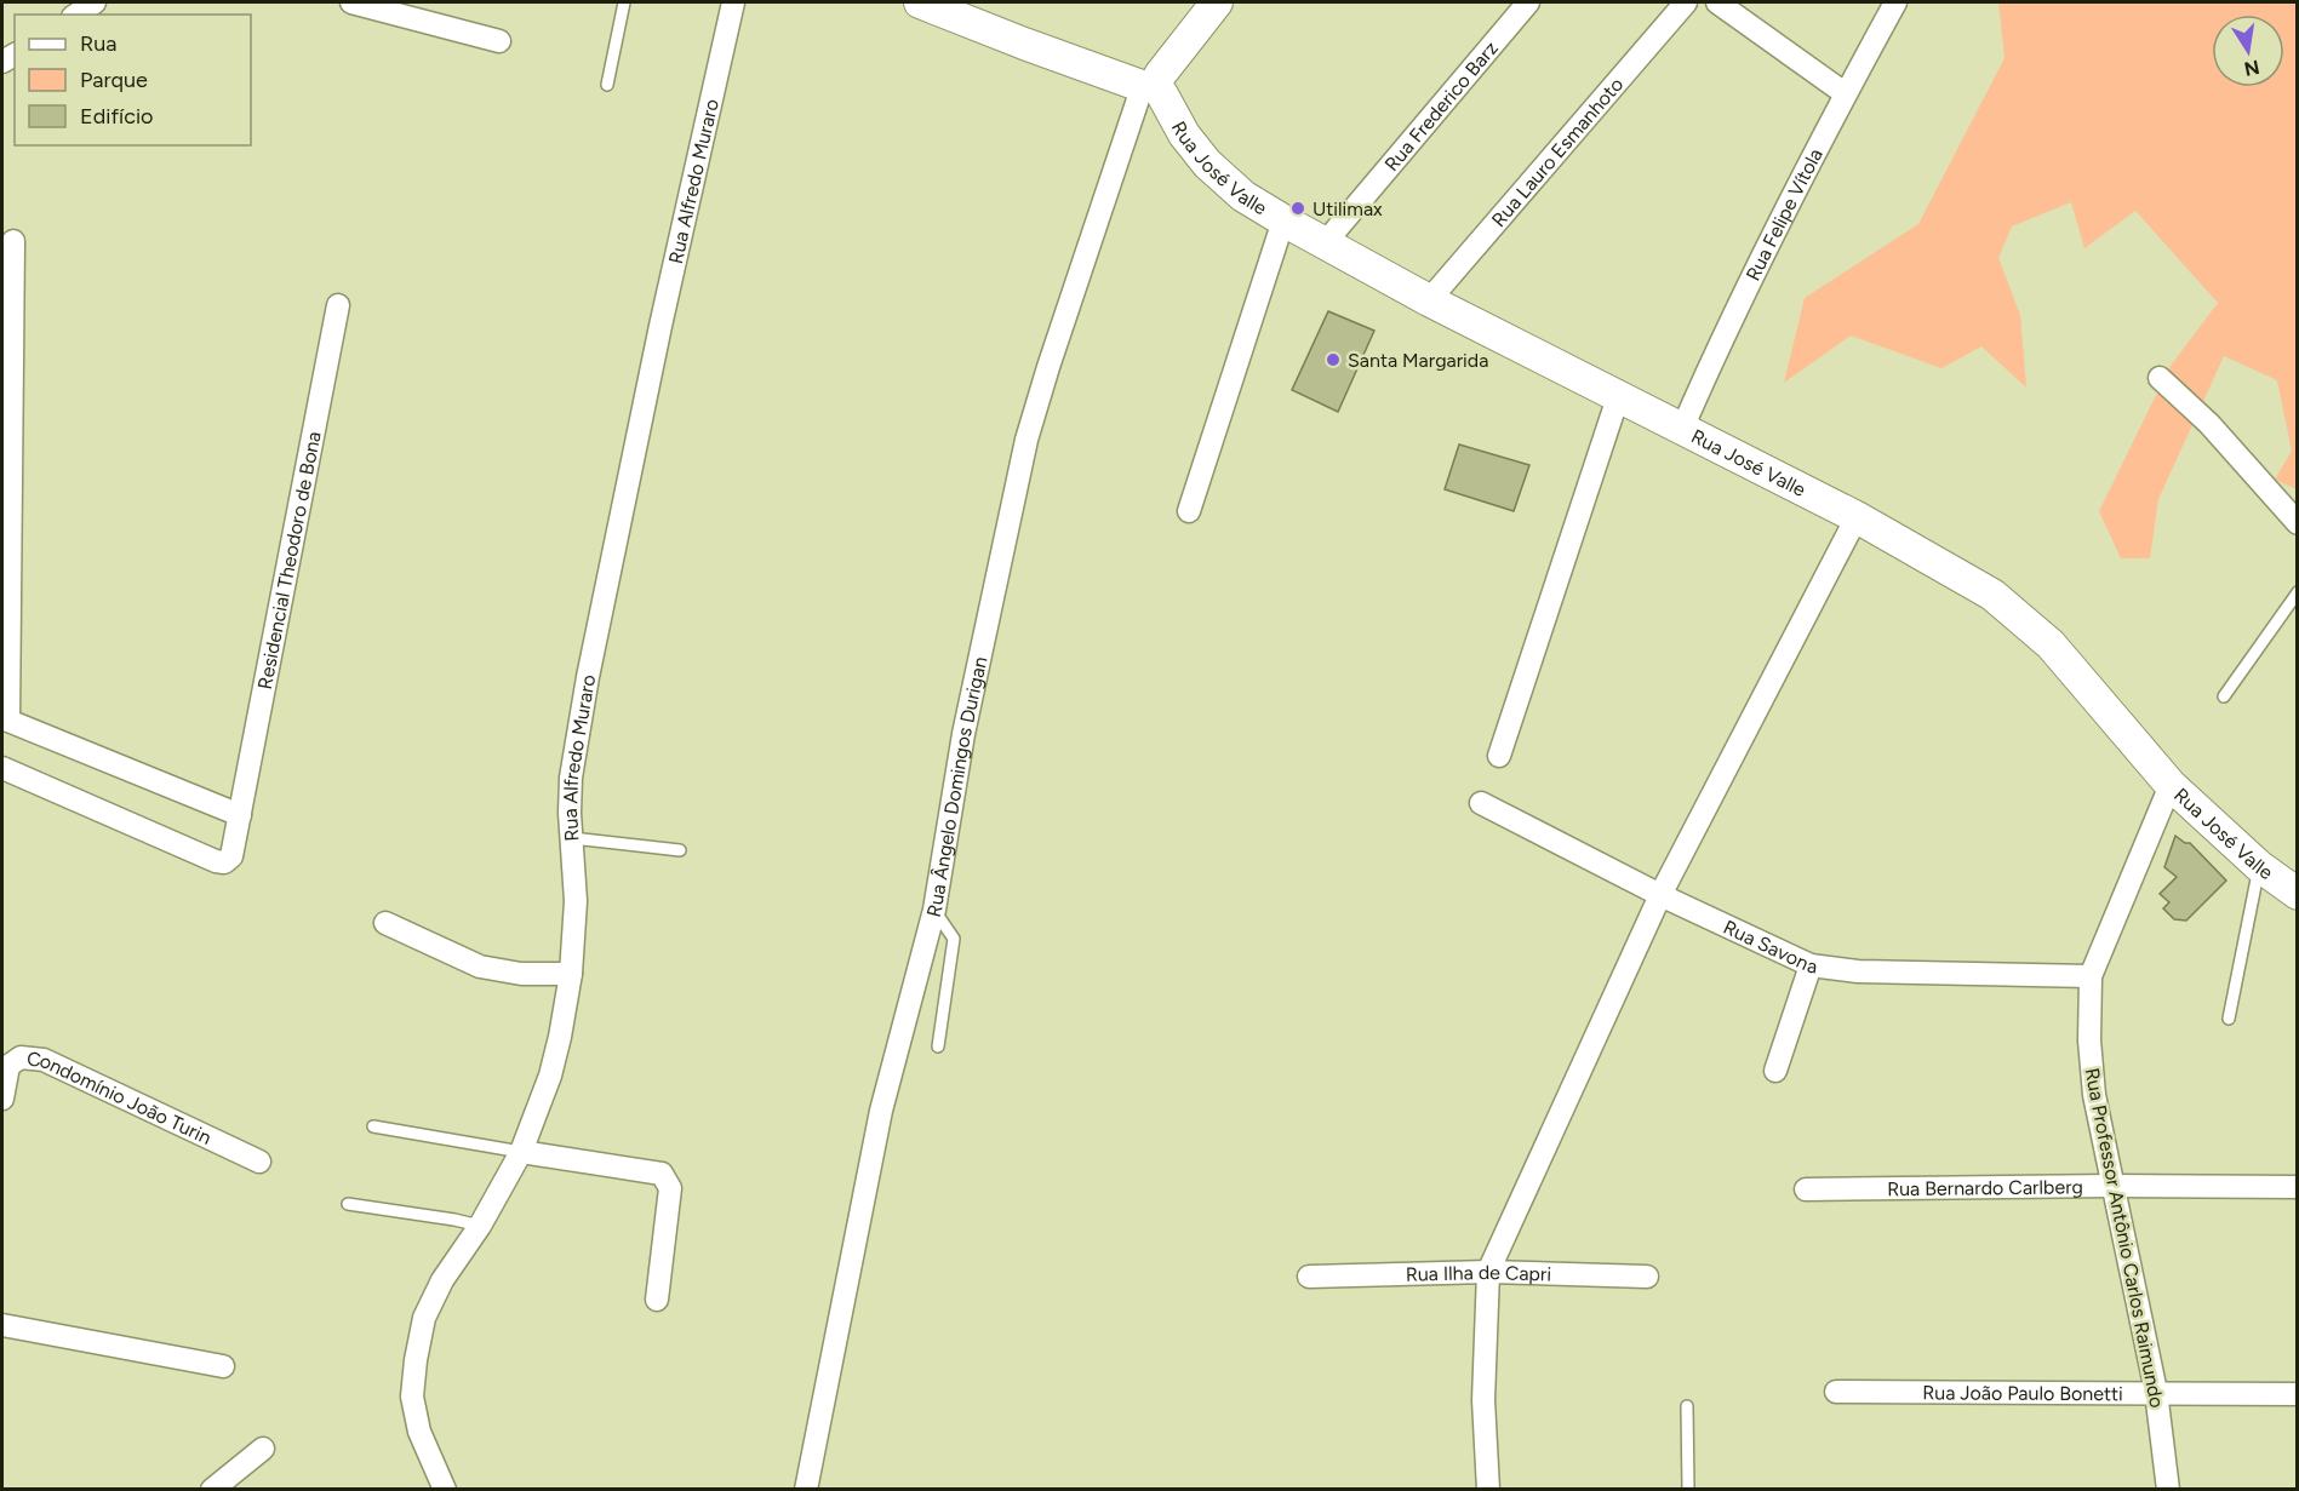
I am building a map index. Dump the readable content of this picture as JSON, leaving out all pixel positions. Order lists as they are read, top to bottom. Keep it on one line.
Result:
{"streets":{"street":["Rua Frederico Barz","Rua Lauro Esmanhoto","Rua José Valle","Rua Alfredo Muraro","Rua Felipe Vítola","Residencial Theodoro de Bona","Rua Ângelo Domingos Durigan","Rua Savona","Condomínio João Turin","Rua Bernardo Carlberg","Rua Professor Antônio Carlos Raimundo","Rua Ilha de Capri","Rua João Paulo Bonetti"]},"crossings":[["Rua Frederico Barz","Rua José Valle"],["Rua Lauro Esmanhoto","Rua José Valle"],["Rua José Valle","Rua Felipe Vítola"],["Rua José Valle","Rua Ângelo Domingos Durigan"],["Rua José Valle","Rua Professor Antônio Carlos Raimundo"],["Rua Savona","Rua Professor Antônio Carlos Raimundo"],["Rua Bernardo Carlberg","Rua Professor Antônio Carlos Raimundo"],["Rua Professor Antônio Carlos Raimundo","Rua João Paulo Bonetti"]],"places":["Utilimax","Santa Margarida"],"legend":["Rua","Parque","Edifício"],"north":"bottom"}
